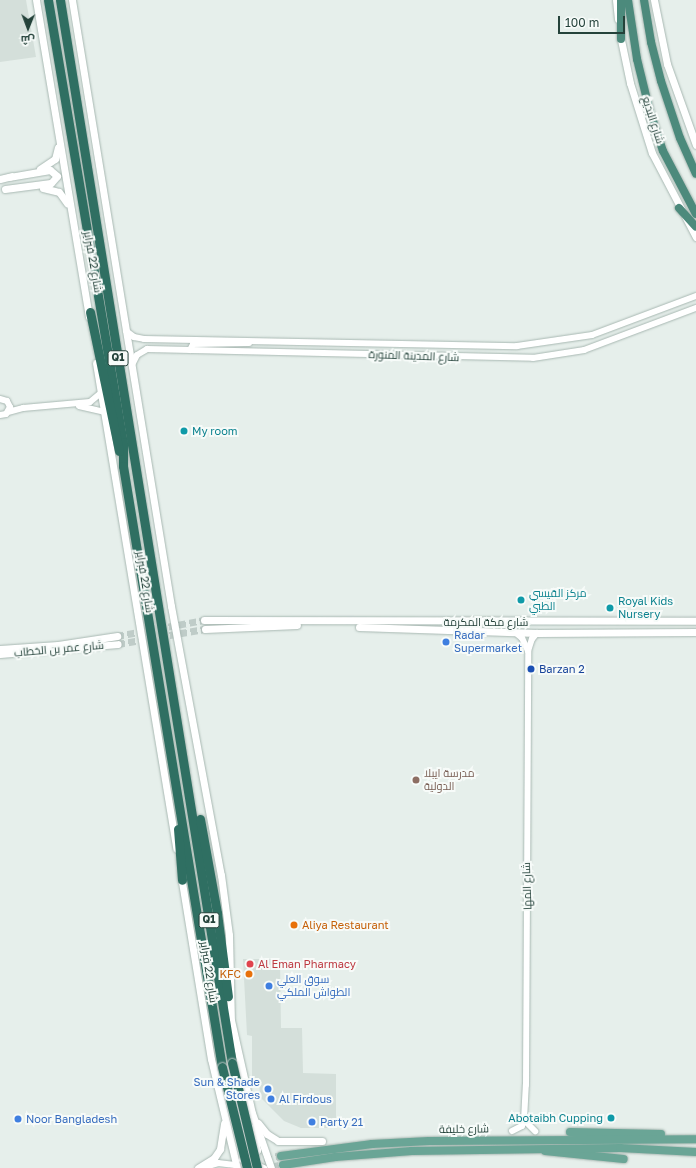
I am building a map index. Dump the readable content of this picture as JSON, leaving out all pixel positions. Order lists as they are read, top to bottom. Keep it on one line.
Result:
{"streets":{"highway":["شارع البديع","شارع 22 فبراير","Q1"],"main road":["شارع مكة المكرمة","شارع عمر بن الخطاب","شارع خليفة"],"street":["شارع المدينة المنورة","شارع المها"]},"crossings":[["شارع 22 فبراير","شارع المدينة المنورة"],["شارع مكة المكرمة","شارع المها"]],"places":["My room","مركز القيسي الطبي","Royal Kids Nursery","Radar Supermarket","Barzan 2","مدرسة ايبلا الدولية","Aliya Restaurant","Al Eman Pharmacy","KFC","سوق العلي الطواش الملكي","Sun & Shade Stores","Al Firdous","Abotaibh Cupping","Noor Bangladesh","Party 21"],"scale_bar":"100 m","north":"bottom"}
